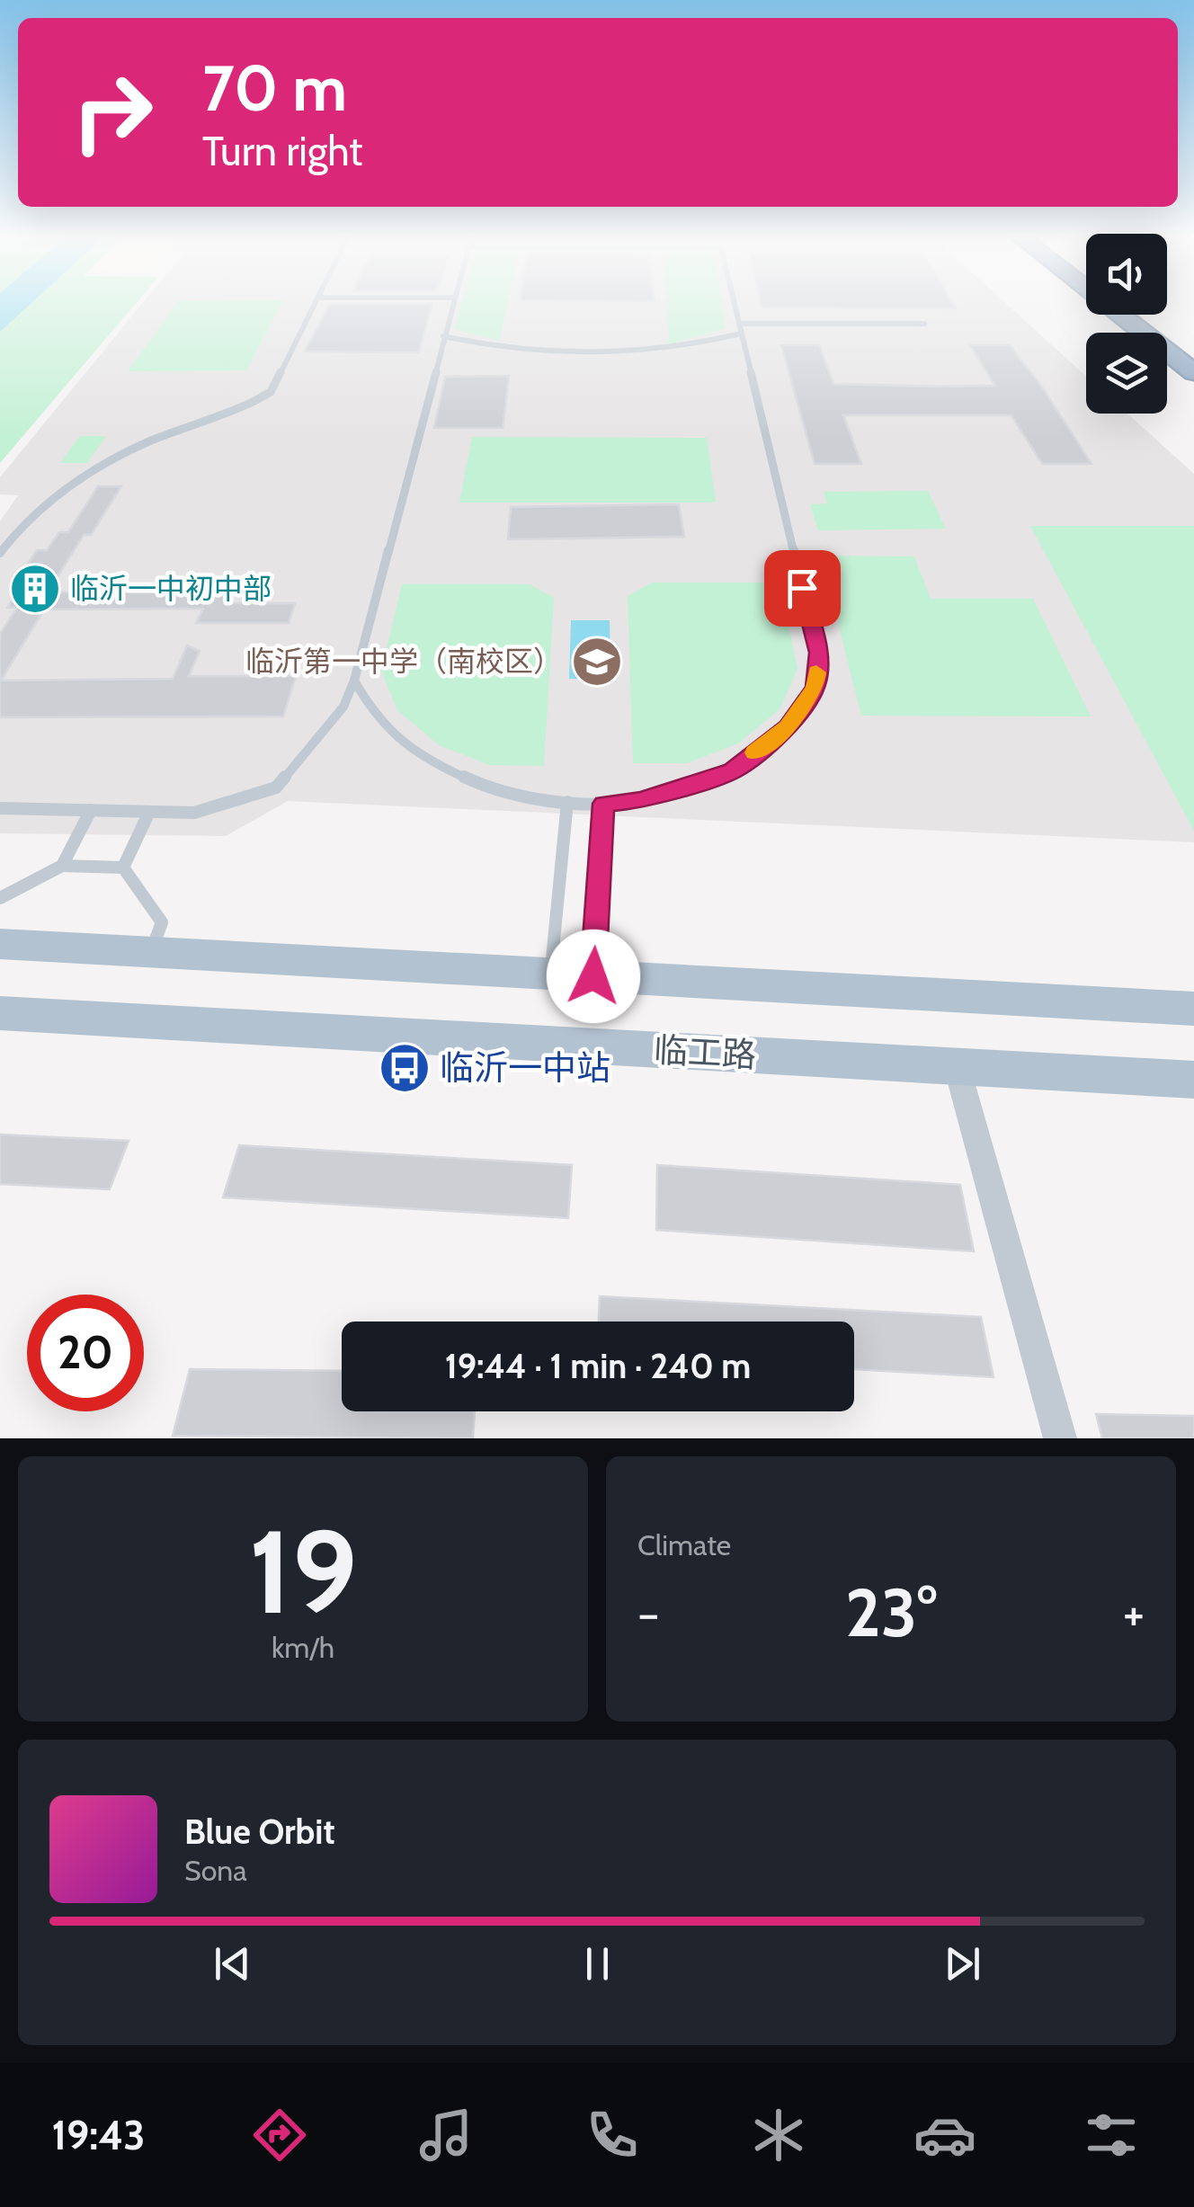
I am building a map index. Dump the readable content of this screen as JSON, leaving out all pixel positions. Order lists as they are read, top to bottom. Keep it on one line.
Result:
{"streets":{"main road":["临工路"]},"places":{"building":["临沂一中初中部"],"school or university":["临沂第一中学（南校区）"],"bus stop":["临沂一中站"]},"page":{"turn":["70 m","Turn right"],"limit":"20","trip":"19:44 · 1 min · 240 m","tile":[["19","km/h"],"Climate"],"heat":["−","23°","+"],"song":["Blue Orbit","Sona"],"tabs":"19:43"}}
